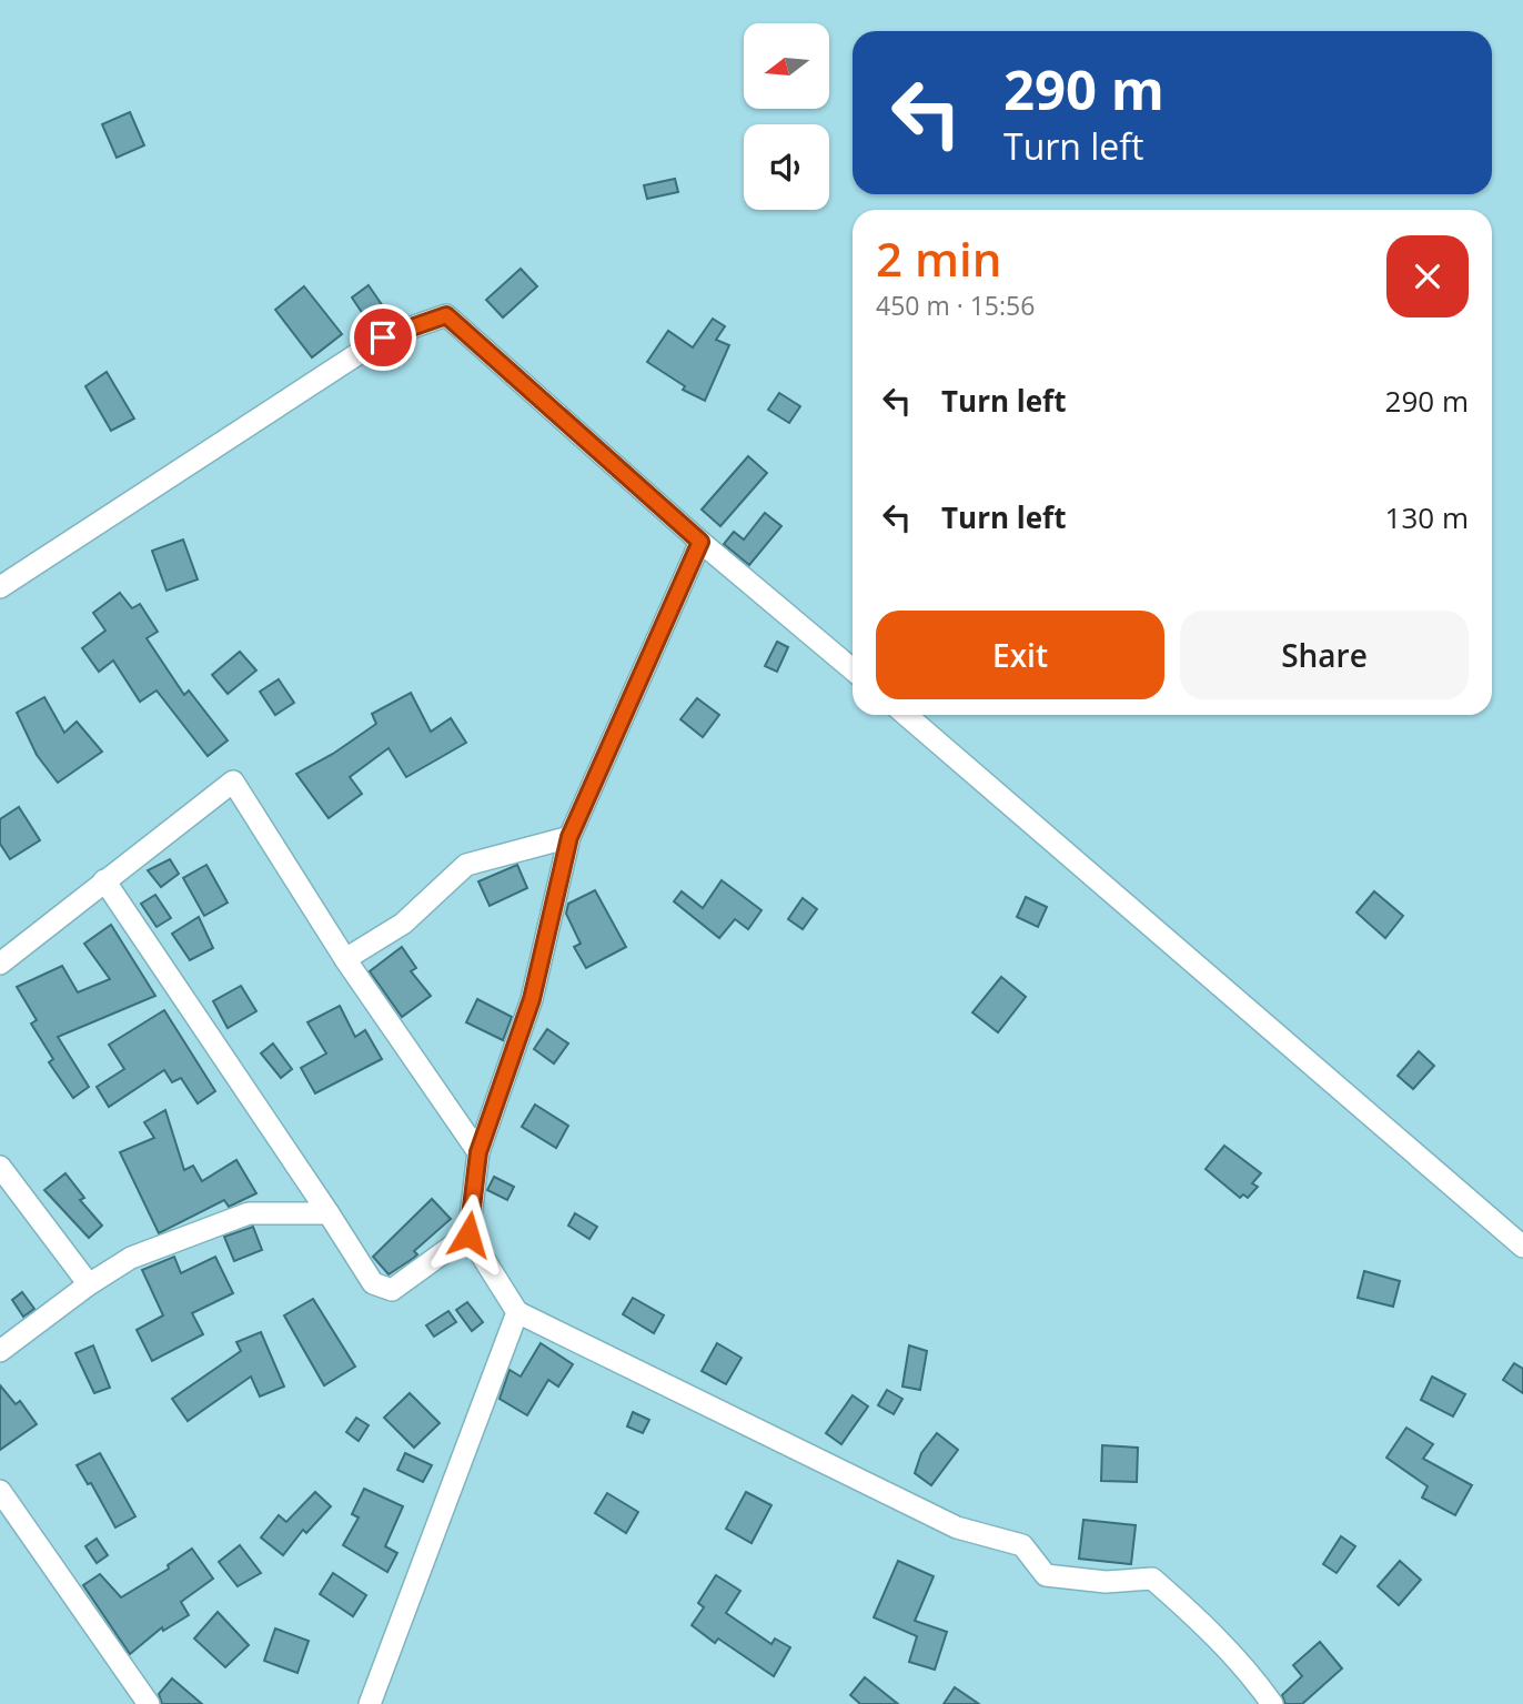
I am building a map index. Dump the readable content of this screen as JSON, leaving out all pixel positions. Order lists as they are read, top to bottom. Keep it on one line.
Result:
{"north":"left","page":{"turn":["290 m","Turn left"],"heading":["2 min","450 m · 15:56"],"list":[{"name":"Turn left","value":"290 m"},{"name":"Turn left","value":"130 m"}],"buttons":["Exit","Share"]}}
